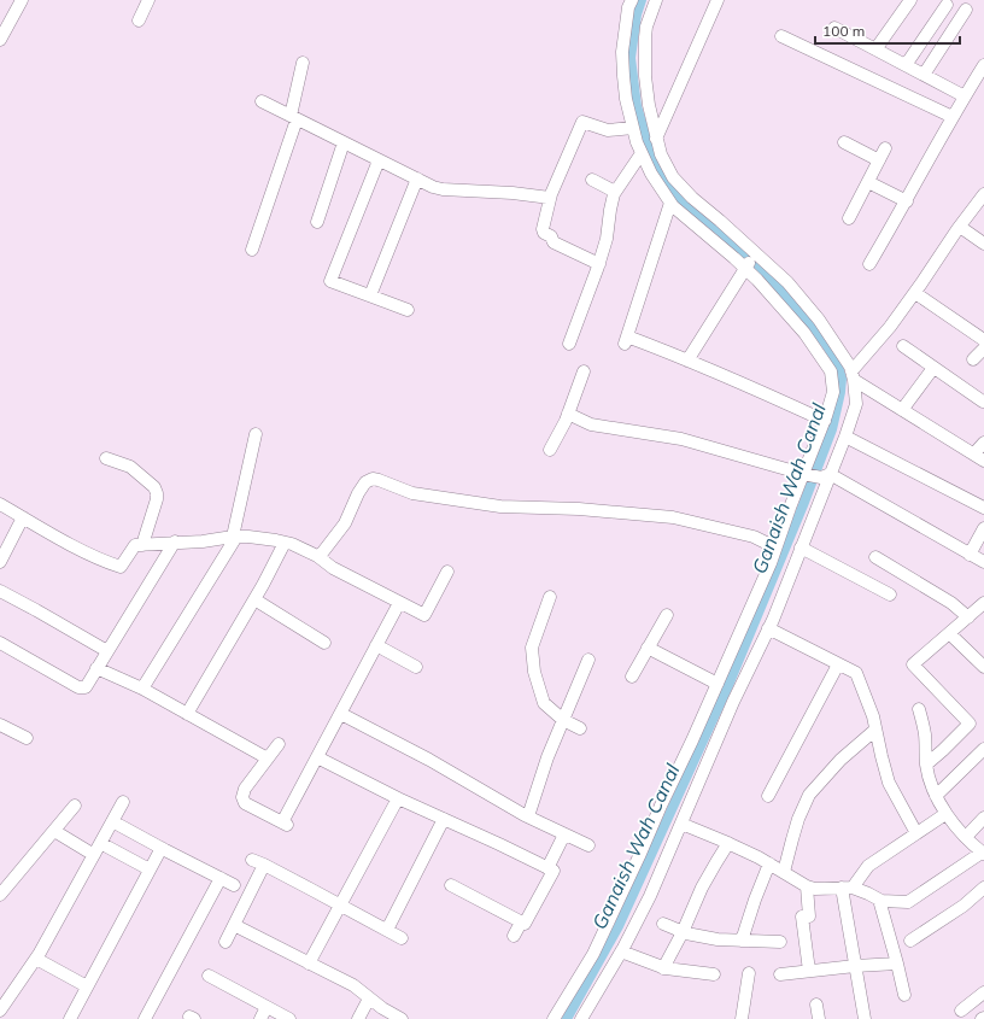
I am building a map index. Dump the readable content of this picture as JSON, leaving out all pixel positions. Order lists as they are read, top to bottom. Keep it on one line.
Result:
{"water":["Ganaish Wah Canal"],"scale_bar":"100 m"}
